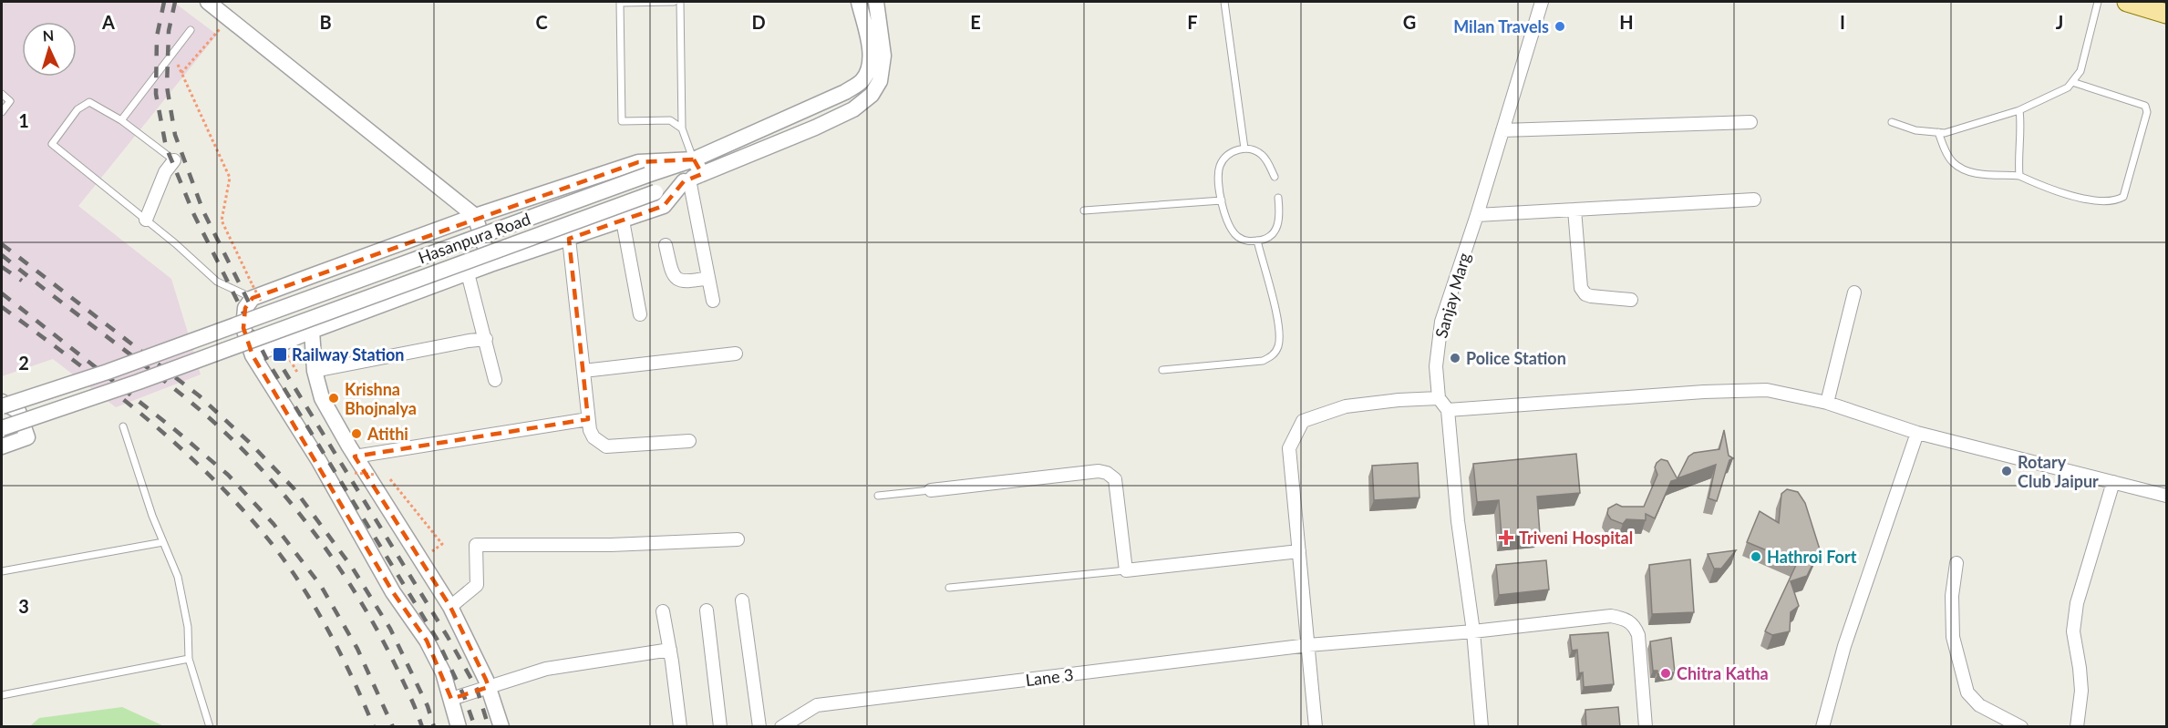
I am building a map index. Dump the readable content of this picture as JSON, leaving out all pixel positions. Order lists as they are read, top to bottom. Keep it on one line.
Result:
{"streets":{"street":["Hasanpura Road","Sanjay Marg","Lane 3"]},"places":{"other":["Milan Travels","Police Station","Krishna Bhojnalya","Atithi","Rotary Club Jaipur","Hathroi Fort","Chitra Katha"],"transit":["Railway Station"],"health":["Triveni Hospital"]},"north":"top","grid":{"columns":["A","B","C","D","E","F","G","H","I","J"],"rows":["1","2","3"]}}
